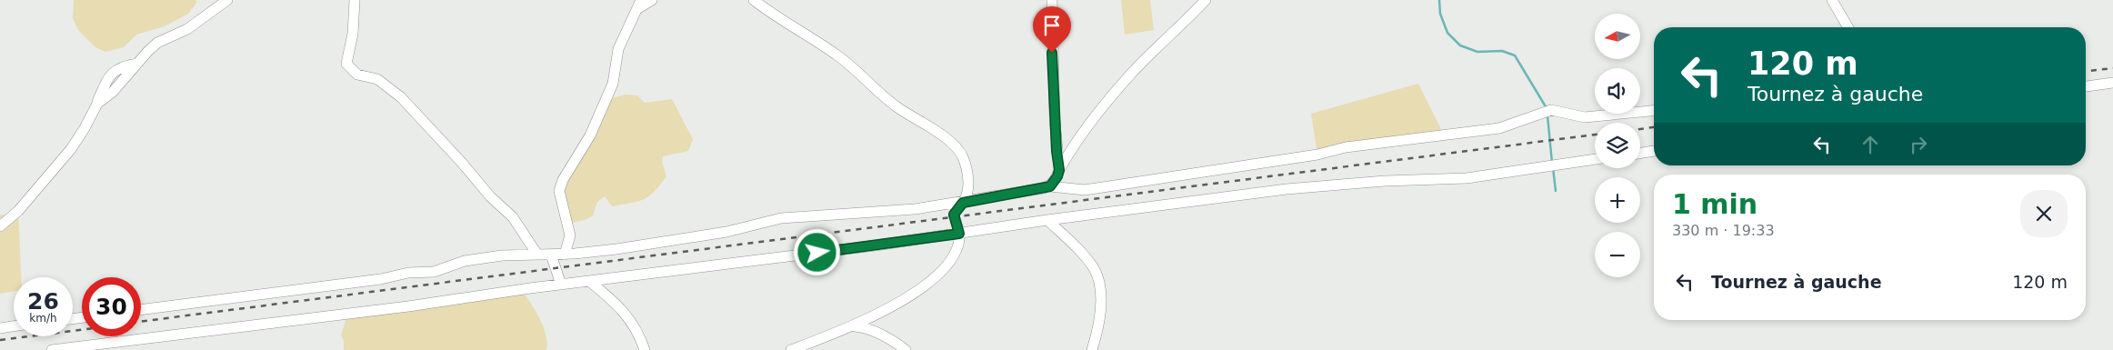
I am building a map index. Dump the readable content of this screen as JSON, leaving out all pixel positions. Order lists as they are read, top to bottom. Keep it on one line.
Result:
{"north":"left","page":{"map_buttons":["+","−"],"turn":["120 m","Tournez à gauche"],"heading":["1 min","330 m · 19:33"],"list":[{"name":"Tournez à gauche","value":"120 m"}],"speed":"26 km/h","limit":"30"}}
